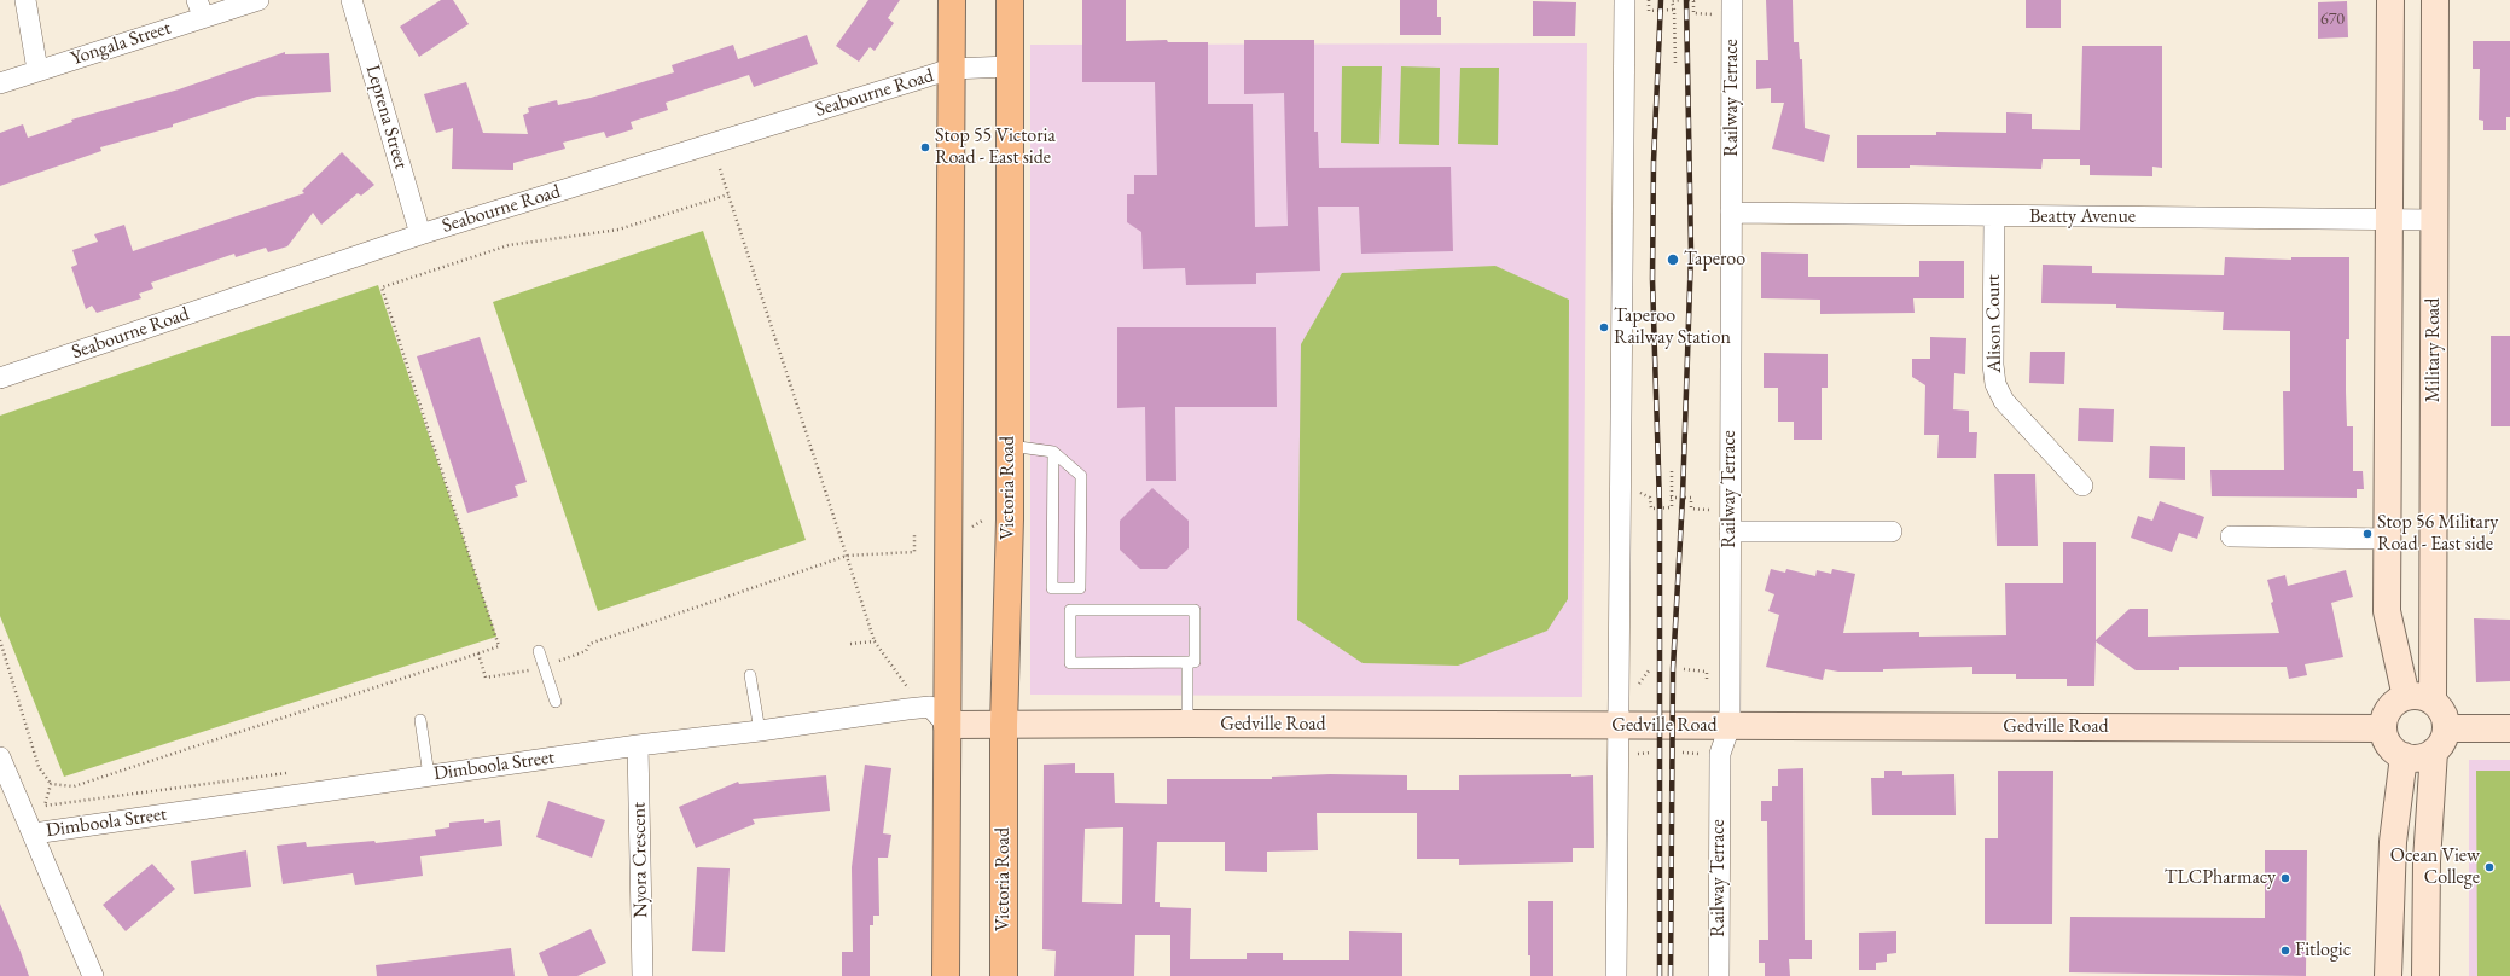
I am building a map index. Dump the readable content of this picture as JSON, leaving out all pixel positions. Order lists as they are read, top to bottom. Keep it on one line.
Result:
{"streets":{"highway":["Victoria Road"],"street":["Yongala Street","Seabourne Road","Railway Terrace","Leprena Street","Beatty Avenue","Alison Court","Military Road","Gedville Road","Dimboola Street","Nyora Crescent"]},"crossings":[["Seabourne Road","Leprena Street"],["Seabourne Road","Victoria Road"],["Railway Terrace","Beatty Avenue"],["Railway Terrace","Gedville Road"],["Beatty Avenue","Alison Court"],["Beatty Avenue","Military Road"],["Military Road","Gedville Road"],["Victoria Road","Gedville Road"],["Gedville Road","Dimboola Street"],["Dimboola Street","Nyora Crescent"]],"places":["Stop 55 Victoria Road - East side","Taperoo","Taperoo Railway Station","Stop 56 Military Road - East side","Ocean View College","TLCPharmacy","Fitlogic"],"house_numbers":["670"]}
